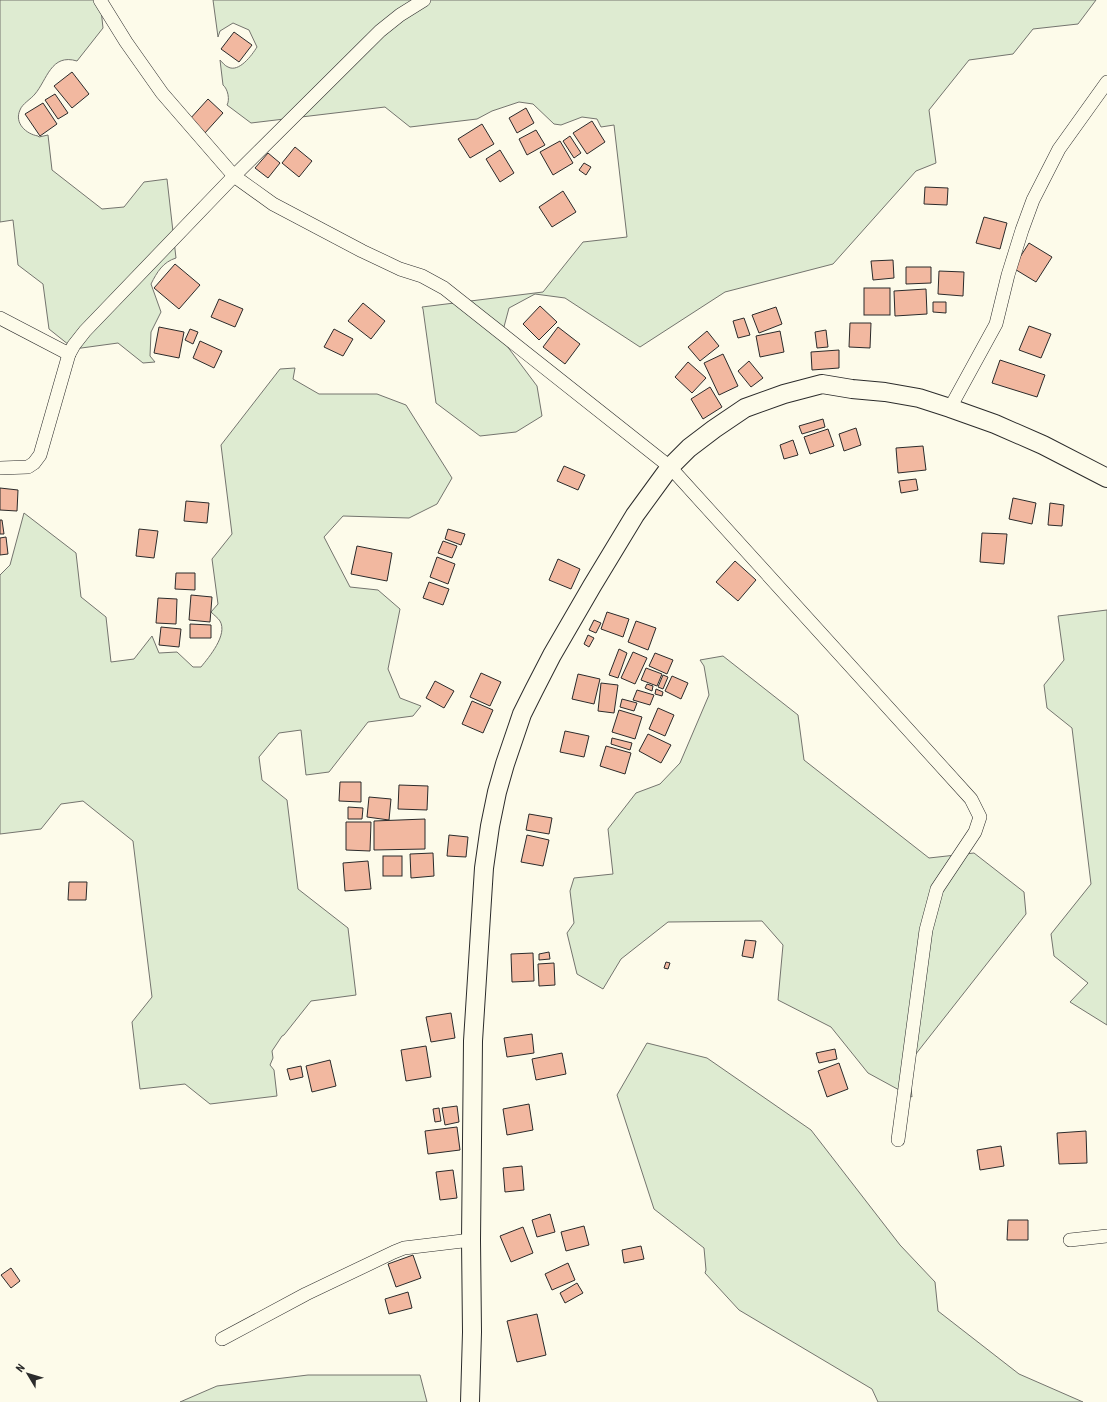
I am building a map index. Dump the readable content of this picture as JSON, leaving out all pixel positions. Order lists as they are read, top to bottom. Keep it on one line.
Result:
{"north":"top left"}
